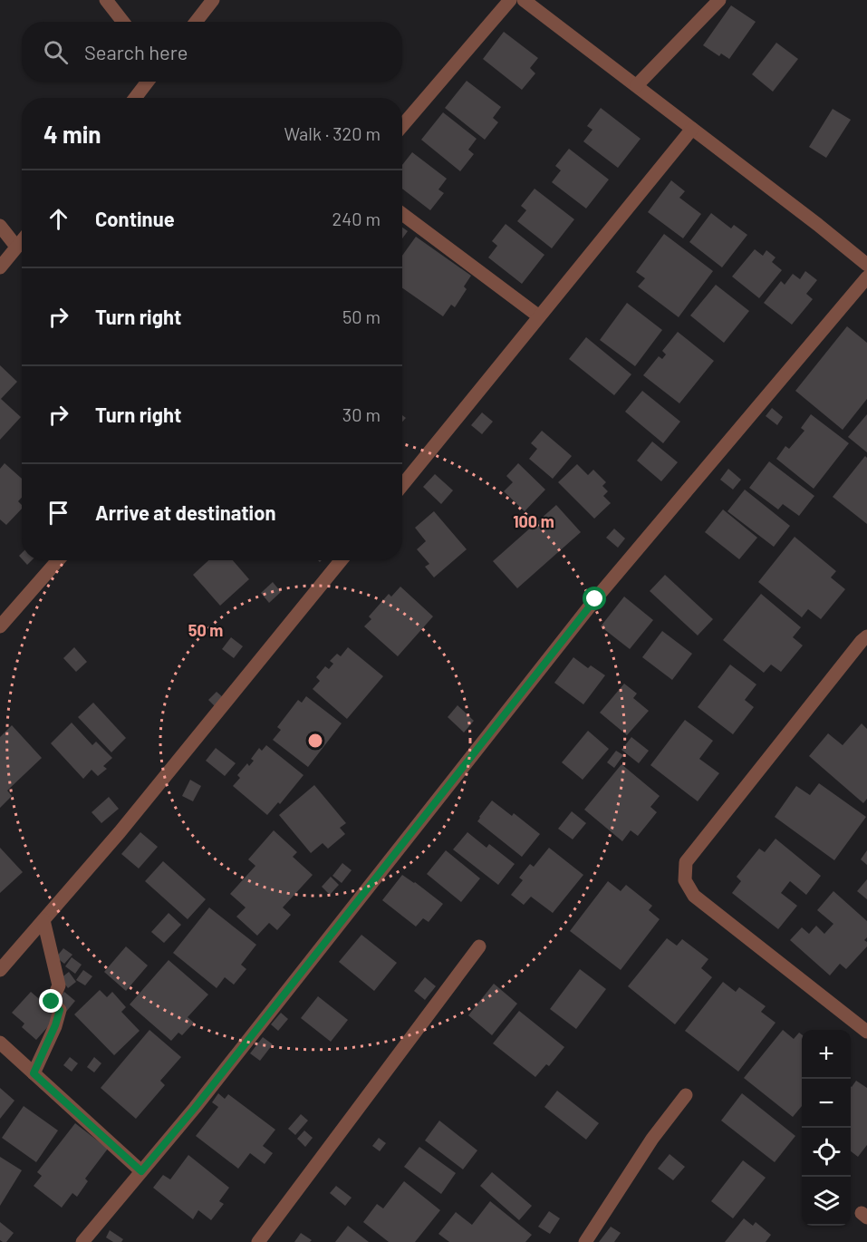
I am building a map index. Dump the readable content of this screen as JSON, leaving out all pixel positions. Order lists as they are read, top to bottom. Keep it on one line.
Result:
{"page":{"search":"Search here","heading":["4 min","Walk · 320 m"],"list":[["Continue","240 m"],["Turn right","50 m"],["Turn right","30 m"],"Arrive at destination"],"map_buttons":["+","−"]},"rings":["100 m","50 m"]}
